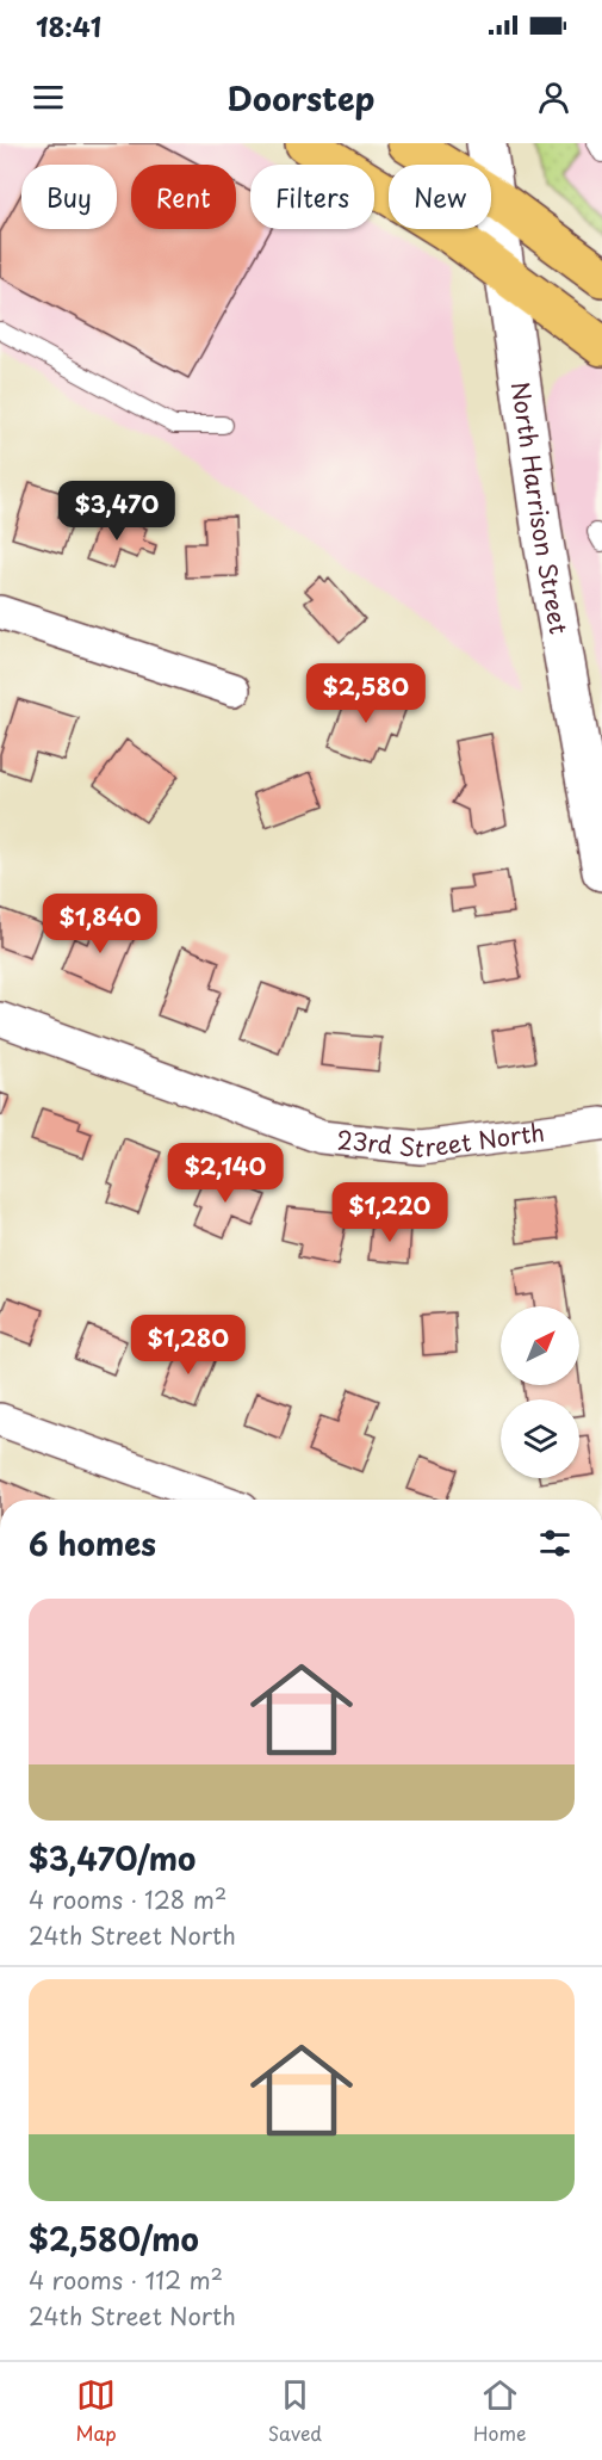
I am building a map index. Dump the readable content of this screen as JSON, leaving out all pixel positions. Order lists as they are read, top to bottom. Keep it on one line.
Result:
{"streets":{"street":["North Harrison Street","23rd Street North"]},"north":"top right","page":{"status":"18:41","header":"Doorstep","chip":["Buy","Rent","Filters","New"],"price":["$3,470","$2,580","$1,840","$2,140","$1,220","$1,280"],"heading":"6 homes","list":[{"name":"$3,470/mo","note":"4 rooms · 128 m² · 24th Street North"},{"name":"$2,580/mo","note":"4 rooms · 112 m² · 24th Street North"}],"tabs":["Map","Saved","Home"]}}
